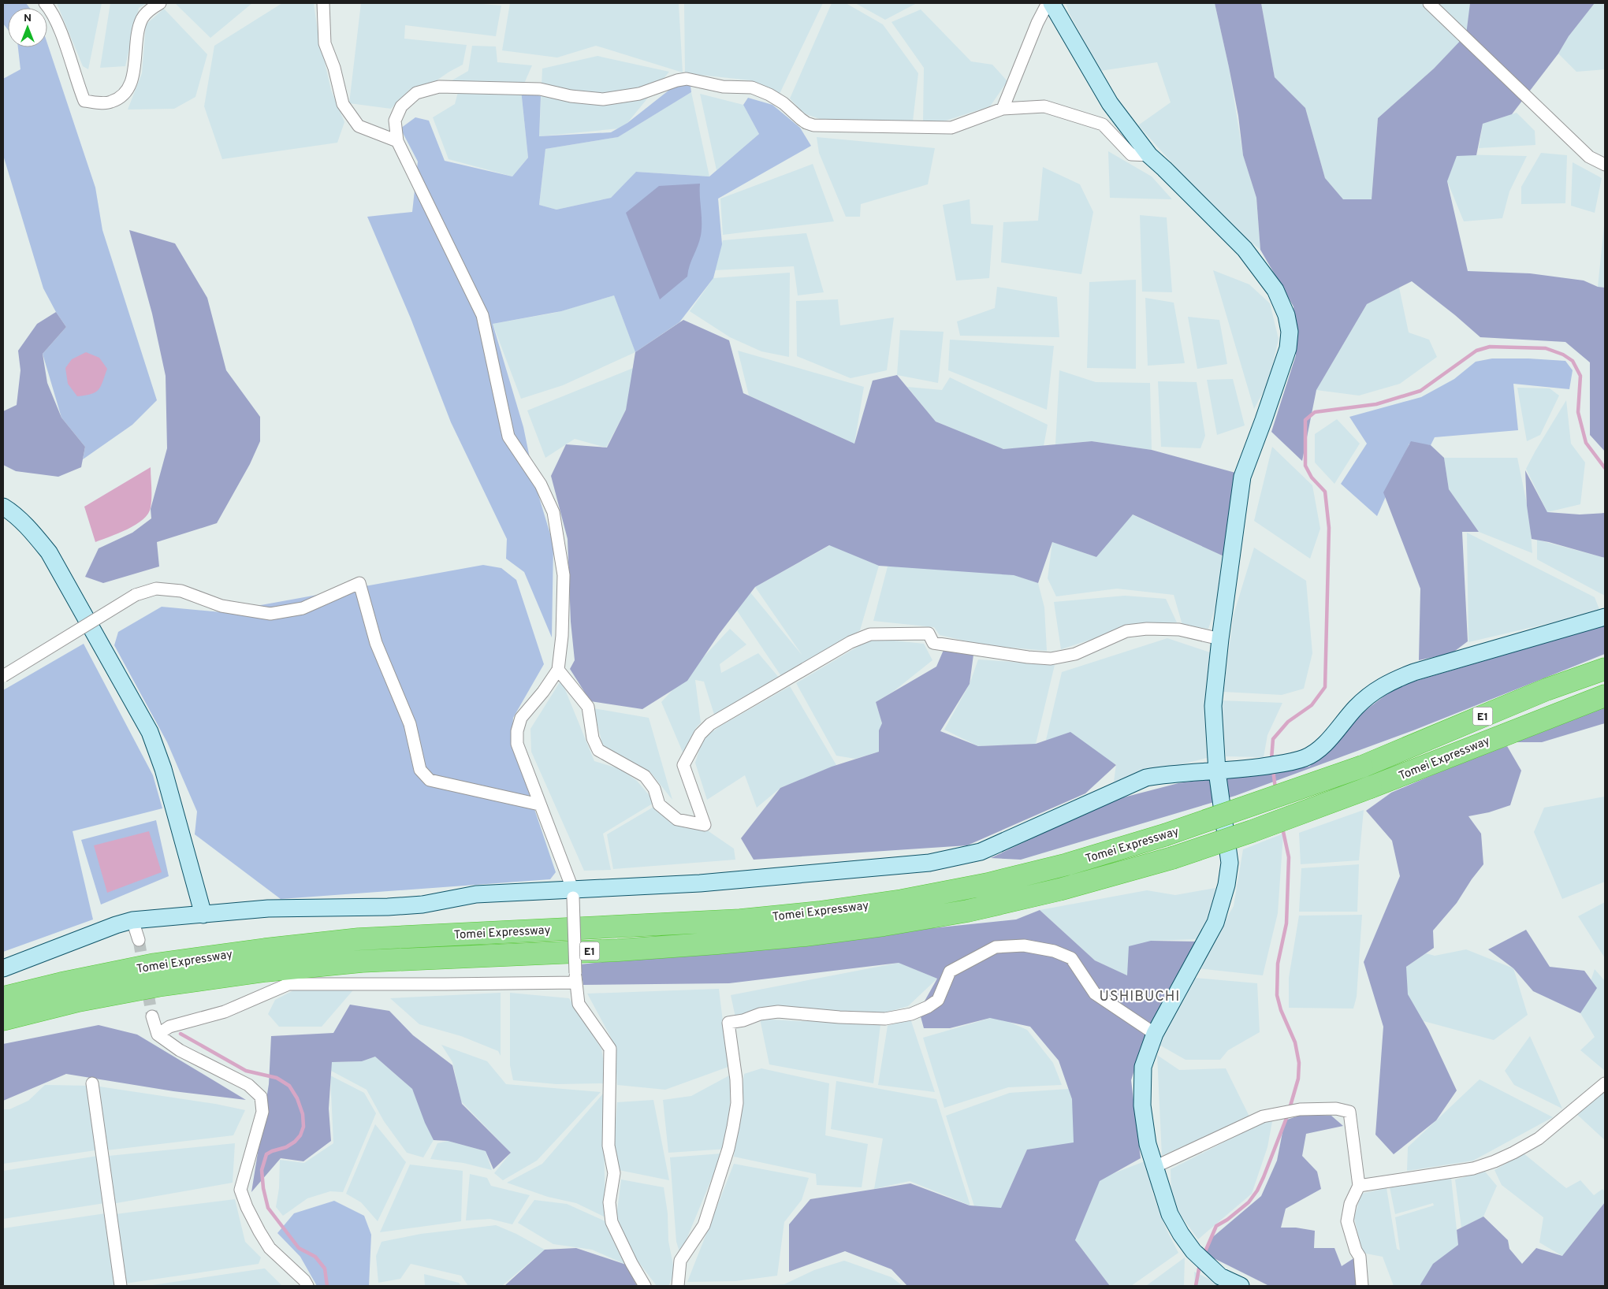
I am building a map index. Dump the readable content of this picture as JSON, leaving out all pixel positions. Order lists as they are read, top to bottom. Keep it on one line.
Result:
{"streets":{"highway":["E1","Tomei Expressway"]},"districts":["USHIBUCHI"],"north":"top"}
